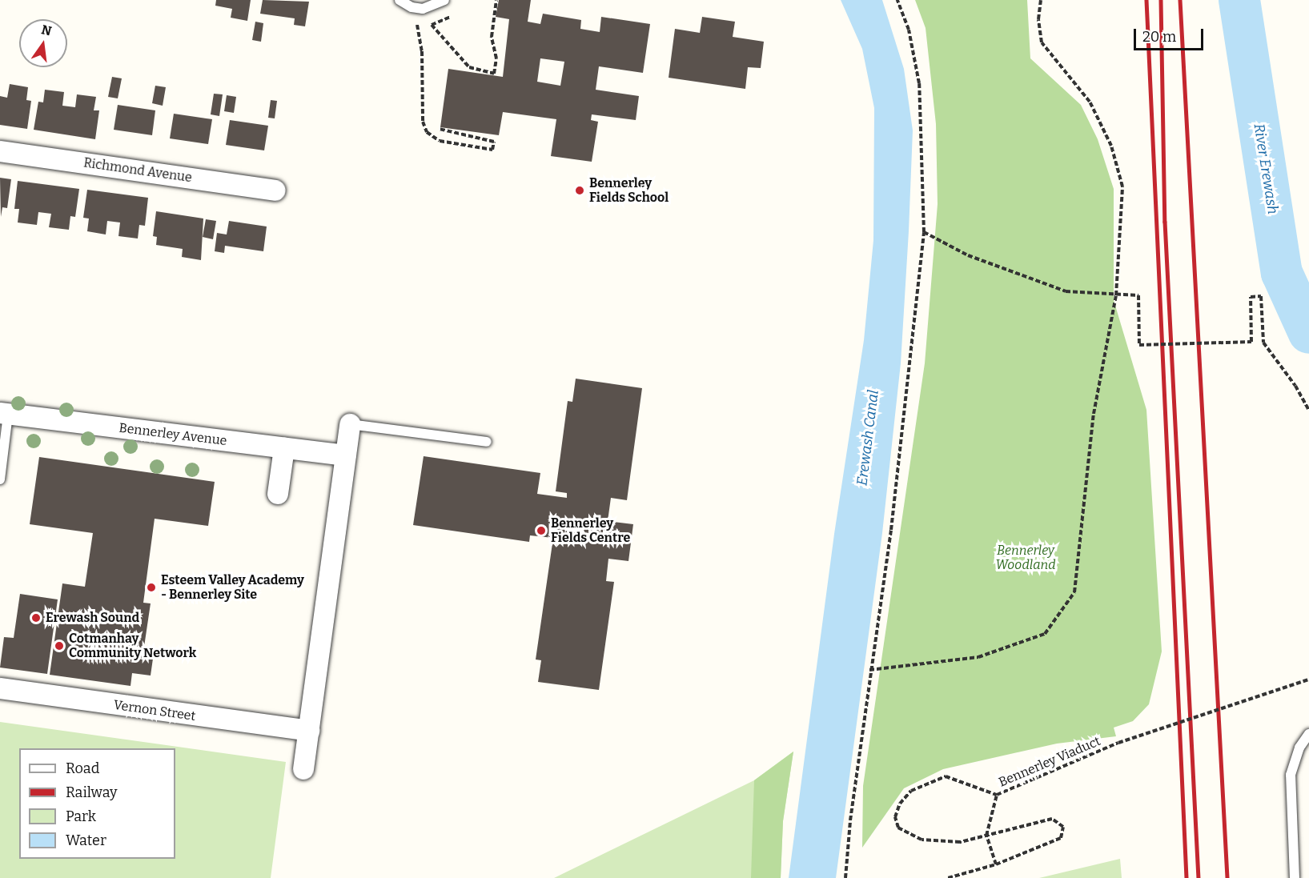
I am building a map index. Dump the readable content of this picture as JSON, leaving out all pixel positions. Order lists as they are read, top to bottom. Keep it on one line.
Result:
{"streets":{"street":["Richmond Avenue","Bennerley Avenue","Vernon Street"],"path":["Bennerley Viaduct"]},"water":["River Erewash","Erewash Canal"],"parks":["Bennerley Woodland"],"places":["Bennerley Fields School","Bennerley Fields Centre","Esteem Valley Academy - Bennerley Site","Erewash Sound","Cotmanhay Community Network"],"legend":["Road","Railway","Park","Water"],"scale_bar":"20 m","north":"top"}
